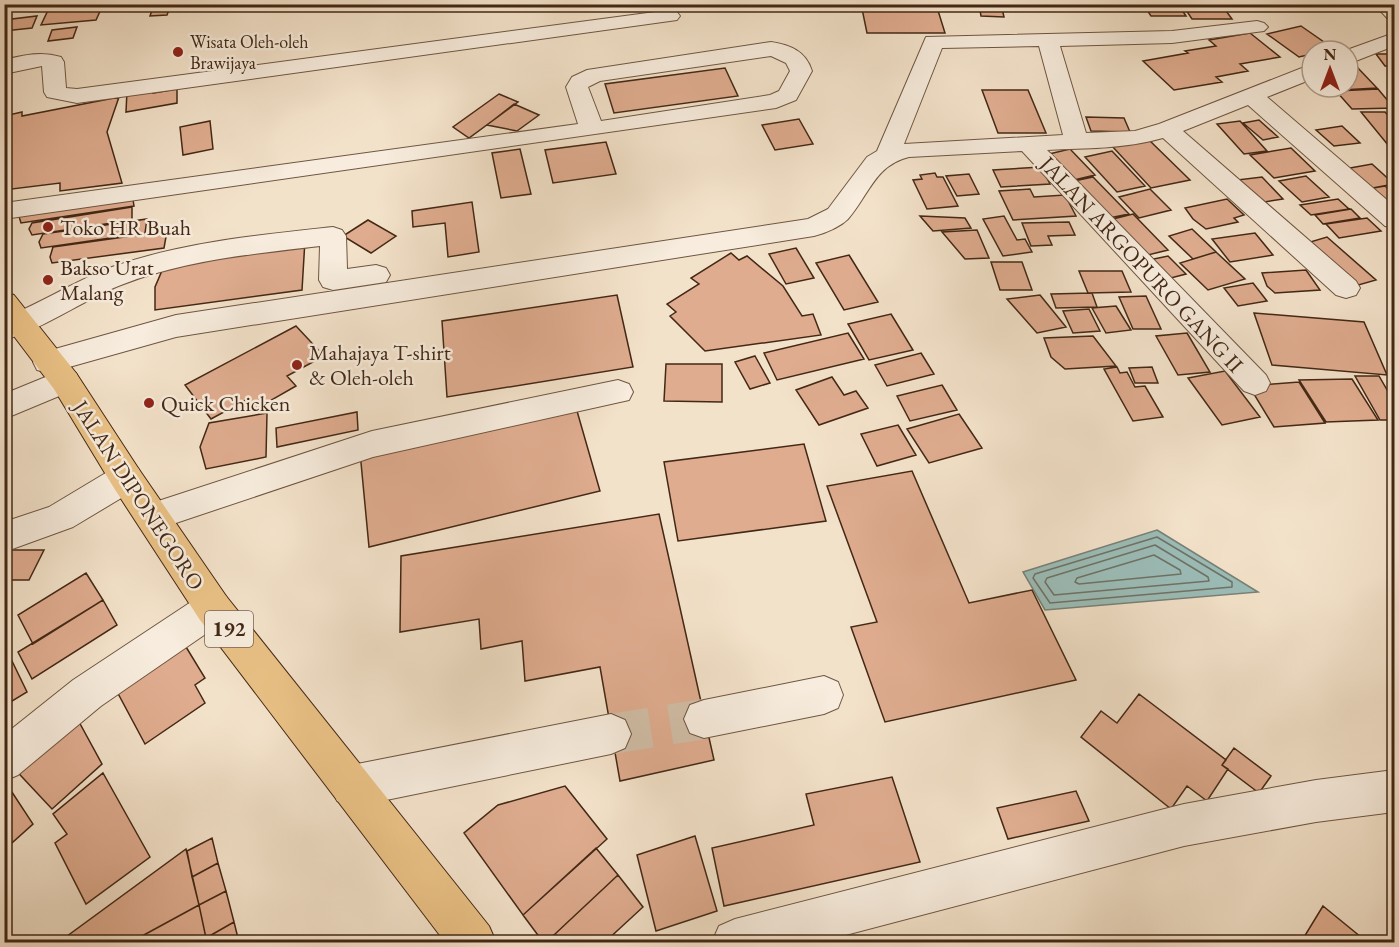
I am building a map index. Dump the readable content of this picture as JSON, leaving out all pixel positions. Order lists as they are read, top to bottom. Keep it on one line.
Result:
{"streets":{"main road":["JALAN DIPONEGORO","192"],"street":["JALAN ARGOPURO GANG II"]},"places":["Wisata Oleh-oleh Brawijaya","Toko HR Buah","Bakso Urat Malang","Mahajaya T-shirt & Oleh-oleh","Quick Chicken"],"north":"top"}
